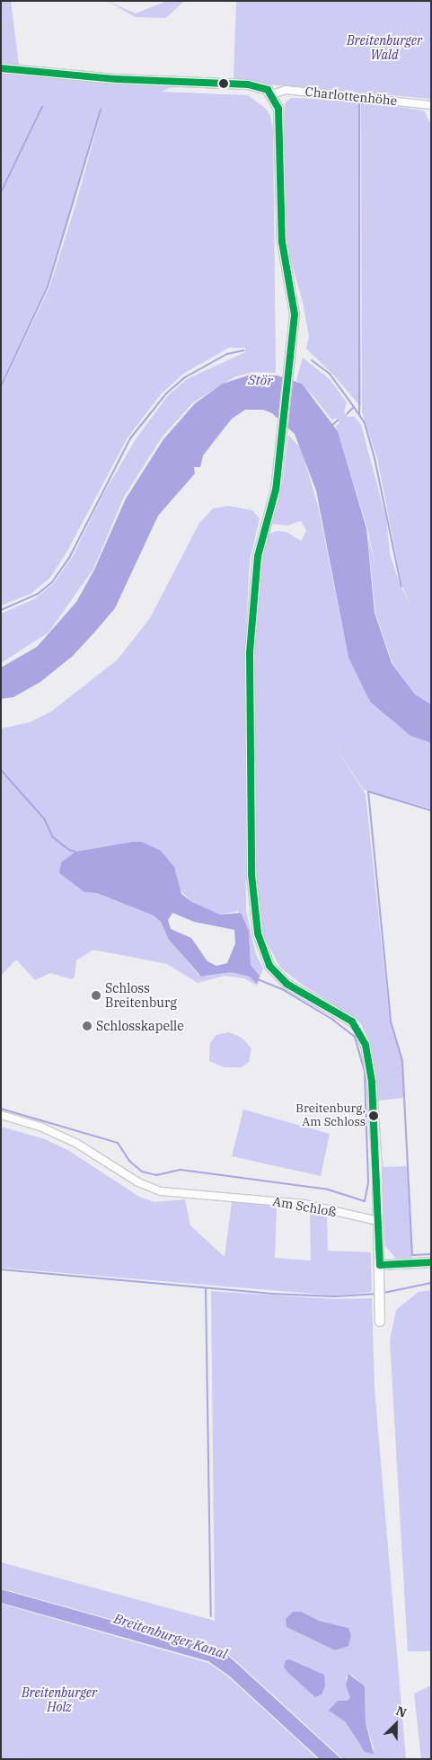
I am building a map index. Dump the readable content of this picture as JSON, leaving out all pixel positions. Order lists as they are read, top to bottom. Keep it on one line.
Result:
{"streets":{"street":["Charlottenhöhe","Am Schloß"]},"water":["Stör","Breitenburger Kanal"],"parks":["Breitenburger Wald","Breitenburger Holz"],"places":["Schloss Breitenburg","Schlosskapelle","Breitenburg, Am Schloss"],"north":"top right"}
